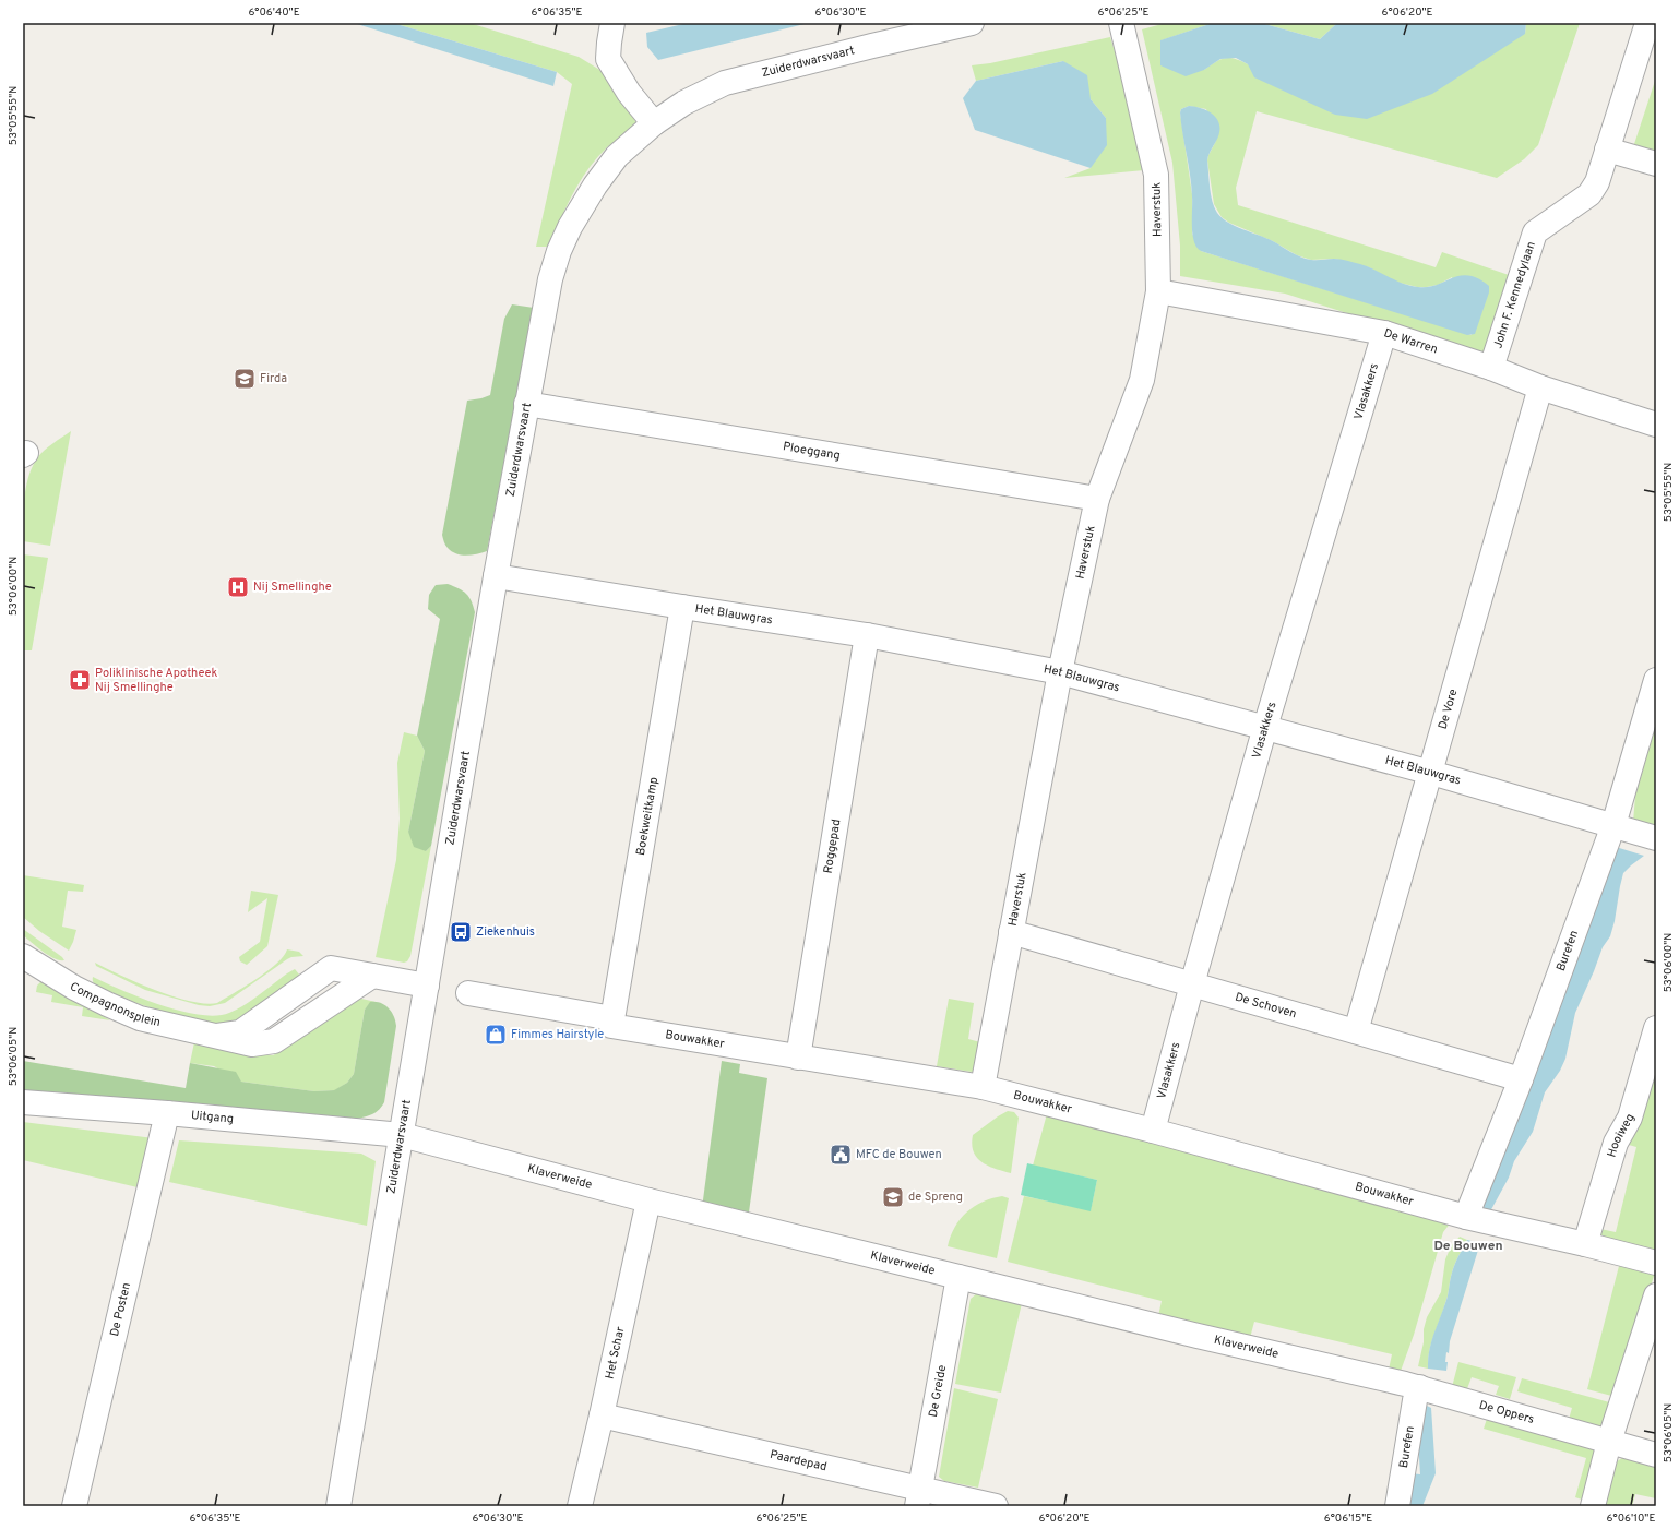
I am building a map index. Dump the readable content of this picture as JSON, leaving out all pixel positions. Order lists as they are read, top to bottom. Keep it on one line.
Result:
{"streets":{"street":["Zuiderdwarsvaart","Haverstuk","John F. Kennedylaan","De Warren","Vlasakkers","Ploeggang","Het Blauwgras","De Vore","Boekweitkamp","Roggepad","Burefen","Compagnonsplein","De Schoven","Bouwakker","Uitgang","Hooiweg","Klaverweide","De Posten","Het Schar","De Greide","De Oppers","Paardepad"]},"crossings":[["Zuiderdwarsvaart","Ploeggang"],["Zuiderdwarsvaart","Het Blauwgras"],["Zuiderdwarsvaart","Compagnonsplein"],["Zuiderdwarsvaart","Uitgang"],["Zuiderdwarsvaart","Klaverweide"],["Haverstuk","De Warren"],["Haverstuk","Ploeggang"],["Haverstuk","Het Blauwgras"],["Haverstuk","De Schoven"],["Haverstuk","Bouwakker"],["John F. Kennedylaan","De Warren"],["De Warren","Vlasakkers"],["De Warren","De Vore"],["Vlasakkers","Het Blauwgras"],["Vlasakkers","De Schoven"],["Vlasakkers","Bouwakker"],["Het Blauwgras","De Vore"],["Het Blauwgras","Boekweitkamp"],["Het Blauwgras","Roggepad"],["Het Blauwgras","Burefen"],["De Vore","De Schoven"],["Boekweitkamp","Bouwakker"],["Roggepad","Bouwakker"],["Burefen","De Schoven"],["Burefen","Bouwakker"],["Burefen","Klaverweide"],["Burefen","De Oppers"],["Uitgang","Klaverweide"],["Uitgang","De Posten"],["Klaverweide","Het Schar"],["Klaverweide","De Greide"],["Klaverweide","De Oppers"],["Het Schar","Paardepad"],["De Greide","Paardepad"]],"districts":["De Bouwen"],"places":{"school or university":["Firda","de Spreng"],"hospital":["Nij Smellinghe"],"pharmacy":["Poliklinische Apotheek Nij Smellinghe"],"bus stop":["Ziekenhuis"],"shop":["Fimmes Hairstyle"],"public building":["MFC de Bouwen"]},"coordinates":["6°06'40\"E","6°06'35\"E","6°06'30\"E","6°06'25\"E","6°06'20\"E","53°05'55\"N","53°06'00\"N","53°06'05\"N","6°06'15\"E","6°06'10\"E"]}
